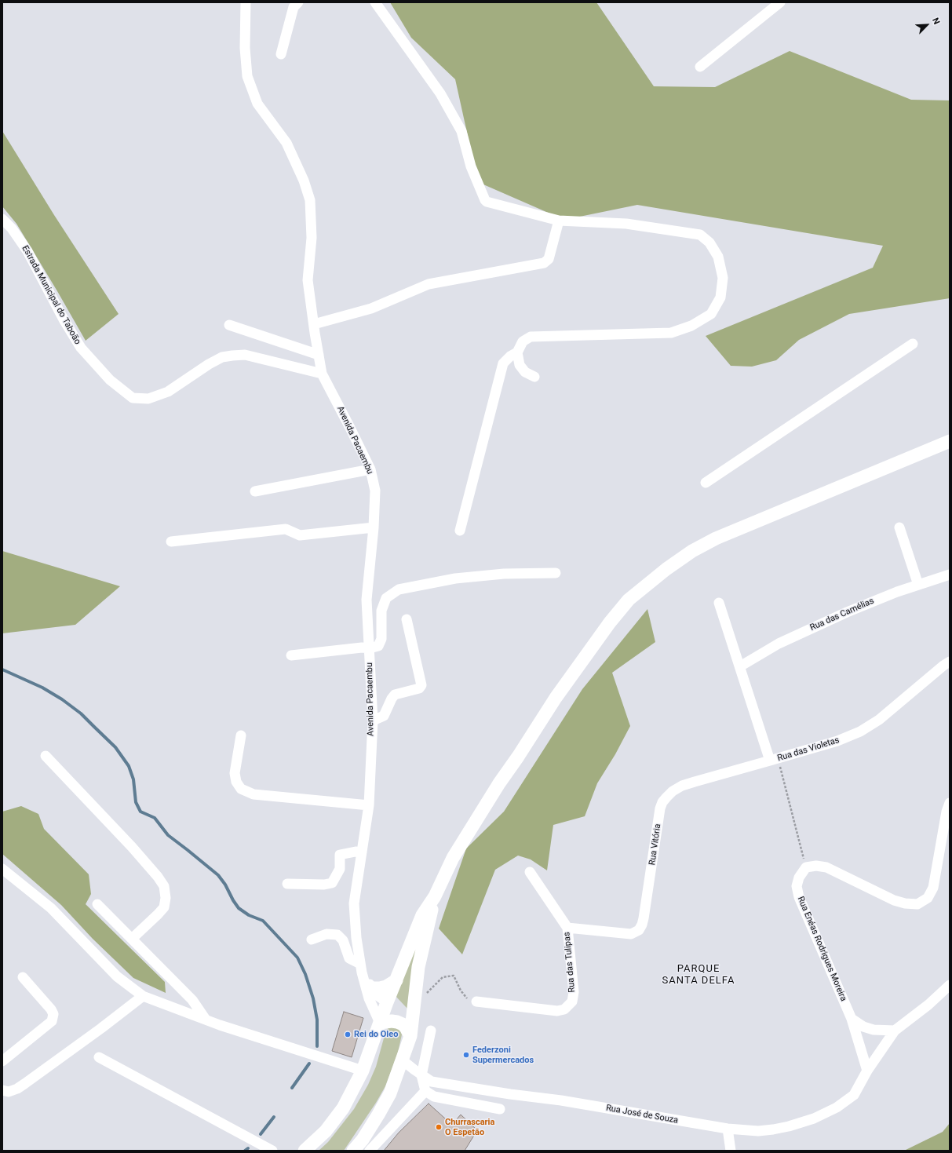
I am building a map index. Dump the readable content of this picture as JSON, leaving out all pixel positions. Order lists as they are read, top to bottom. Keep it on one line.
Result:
{"streets":{"street":["Estrada Municipal do Taboão","Avenida Pacaembu","Rua das Camélias","Rua das Violetas","Rua Vitória","Rua Enéas Rodrigues Moreira","Rua das Tulipas","Rua José de Souza"]},"crossings":[["Estrada Municipal do Taboão","Avenida Pacaembu"],["Rua das Camélias","Rua das Violetas"],["Rua das Violetas","Rua Vitória"],["Rua Vitória","Rua das Tulipas"],["Rua Enéas Rodrigues Moreira","Rua José de Souza"]],"districts":["PARQUE SANTA DELFA"],"places":["Rei do Oleo","Federzoni Supermercados","Churrascaria O Espetão"],"north":"top right"}
